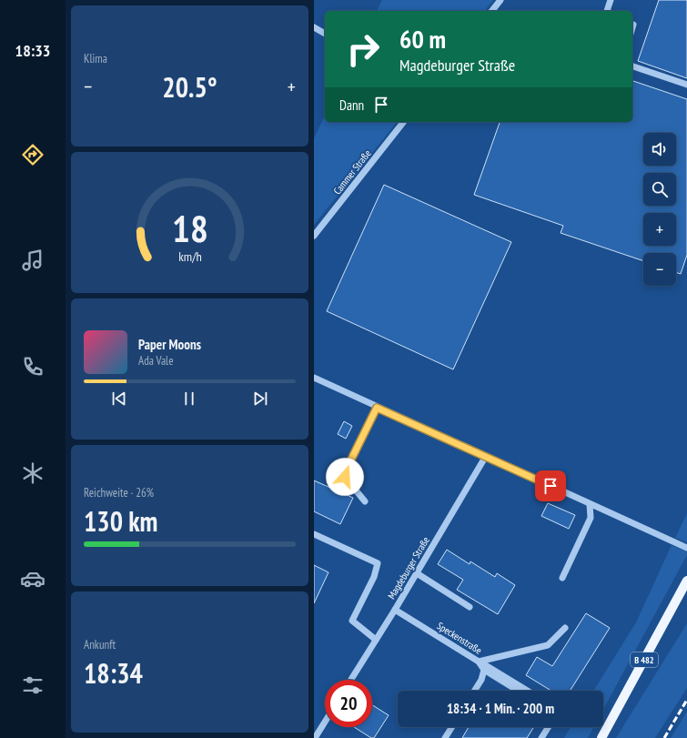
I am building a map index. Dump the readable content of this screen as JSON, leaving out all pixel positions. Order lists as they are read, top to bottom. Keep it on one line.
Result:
{"streets":{"main road":["B 482"],"street":["Cammer Straße","Magdeburger Straße","Speckenstraße"]},"crossings":[["Magdeburger Straße","Speckenstraße"]],"page":{"tabs":"18:33","tile":["Klima",["Reichweite · 26%","130 km"],["Ankunft","18:34"]],"turn":["60 m","Magdeburger Straße"],"heat":["−","20.5°","+"],"then":"Dann","map_buttons":["+","−"],"song":["Paper Moons","Ada Vale"],"limit":"20","trip":"18:34 · 1 Min. · 200 m","gauge":["18","km/h"]}}
